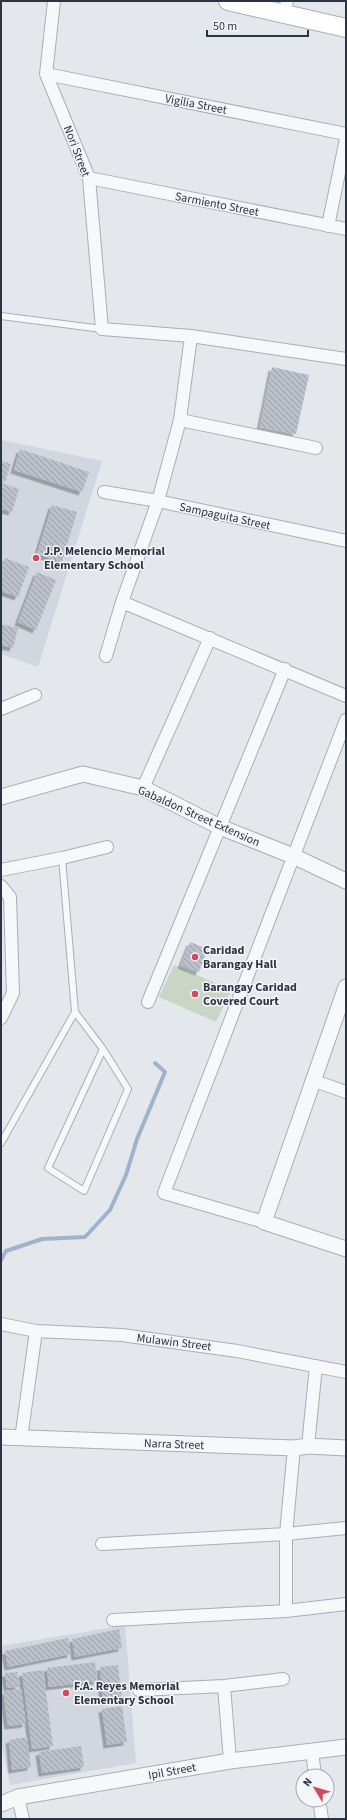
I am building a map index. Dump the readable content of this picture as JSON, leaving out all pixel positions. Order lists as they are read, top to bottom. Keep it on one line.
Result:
{"streets":{"street":["Vigilia Street","Nori Street","Sarmiento Street","Sampaguita Street","Gabaldon Street Extension","Mulawin Street","Narra Street","Ipil Street"]},"crossings":[["Vigilia Street","Nori Street"],["Nori Street","Sarmiento Street"]],"places":["J.P. Melencio Memorial Elementary School","Caridad Barangay Hall","Barangay Caridad Covered Court","F.A. Reyes Memorial Elementary School"],"scale_bar":"50 m","north":"top left"}
